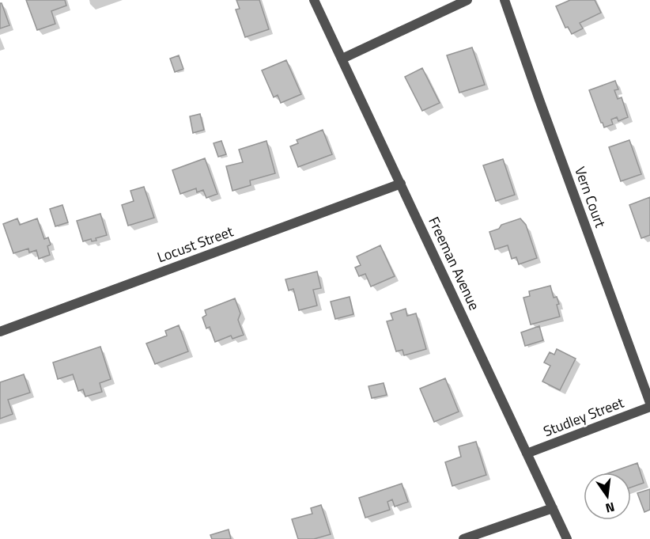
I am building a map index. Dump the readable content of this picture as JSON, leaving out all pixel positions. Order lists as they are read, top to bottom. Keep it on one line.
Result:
{"streets":{"street":["Vern Court","Locust Street","Freeman Avenue","Studley Street"]},"crossings":[["Locust Street","Freeman Avenue"],["Freeman Avenue","Studley Street"]],"north":"bottom"}
